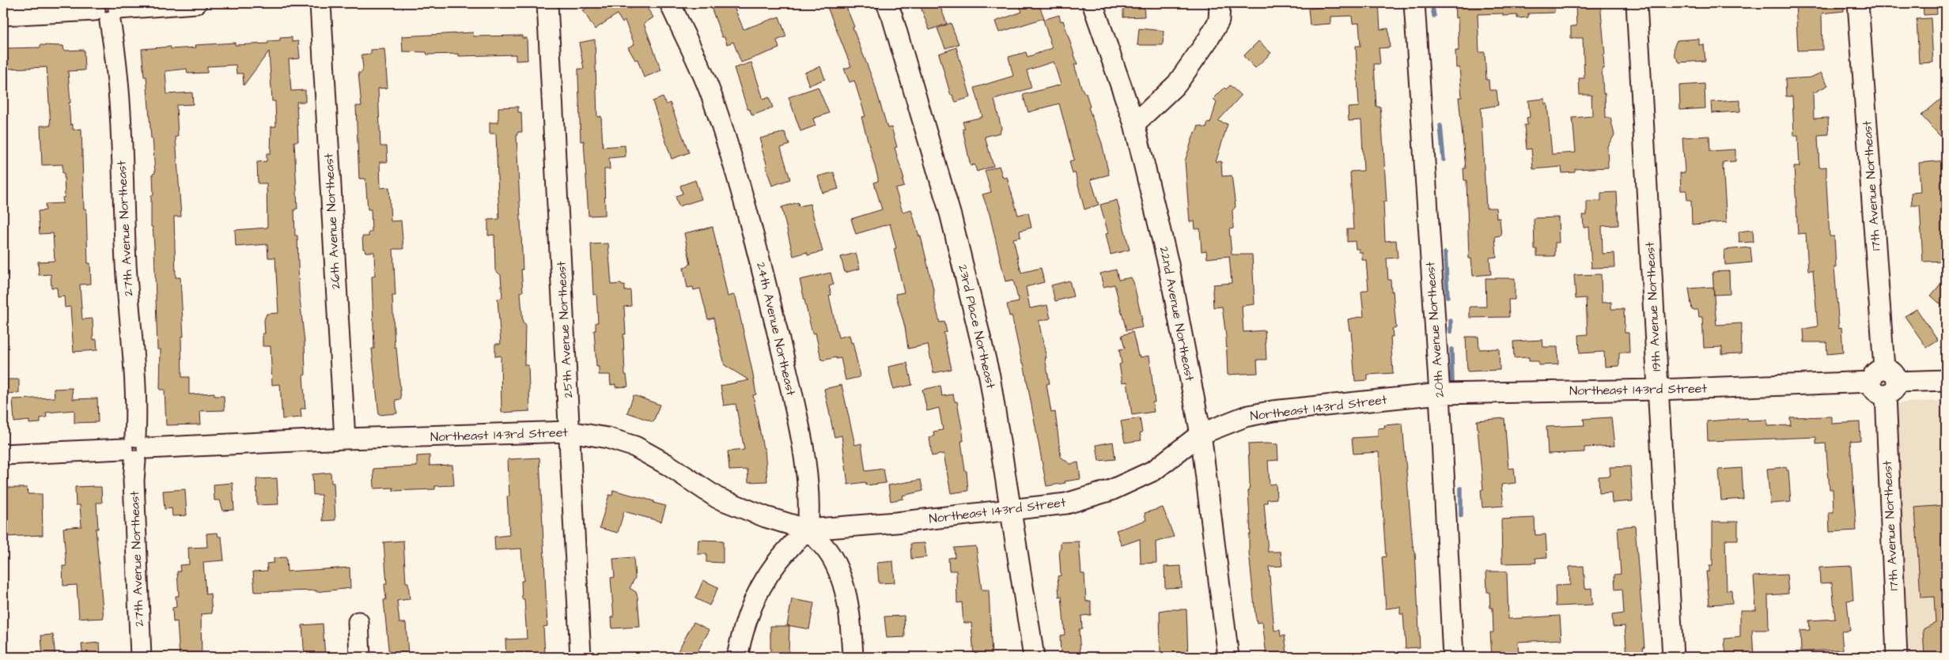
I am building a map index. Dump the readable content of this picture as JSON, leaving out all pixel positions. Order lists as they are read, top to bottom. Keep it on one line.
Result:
{"streets":{"street":["17th Avenue Northeast","26th Avenue Northeast","27th Avenue Northeast","19th Avenue Northeast","22nd Avenue Northeast","23rd Place Northeast","24th Avenue Northeast","25th Avenue Northeast","20th Avenue Northeast","Northeast 143rd Street"]},"crossings":[["17th Avenue Northeast","Northeast 143rd Street"],["26th Avenue Northeast","Northeast 143rd Street"],["27th Avenue Northeast","Northeast 143rd Street"],["19th Avenue Northeast","Northeast 143rd Street"],["22nd Avenue Northeast","Northeast 143rd Street"],["23rd Place Northeast","Northeast 143rd Street"],["24th Avenue Northeast","Northeast 143rd Street"],["25th Avenue Northeast","Northeast 143rd Street"],["20th Avenue Northeast","Northeast 143rd Street"]]}
